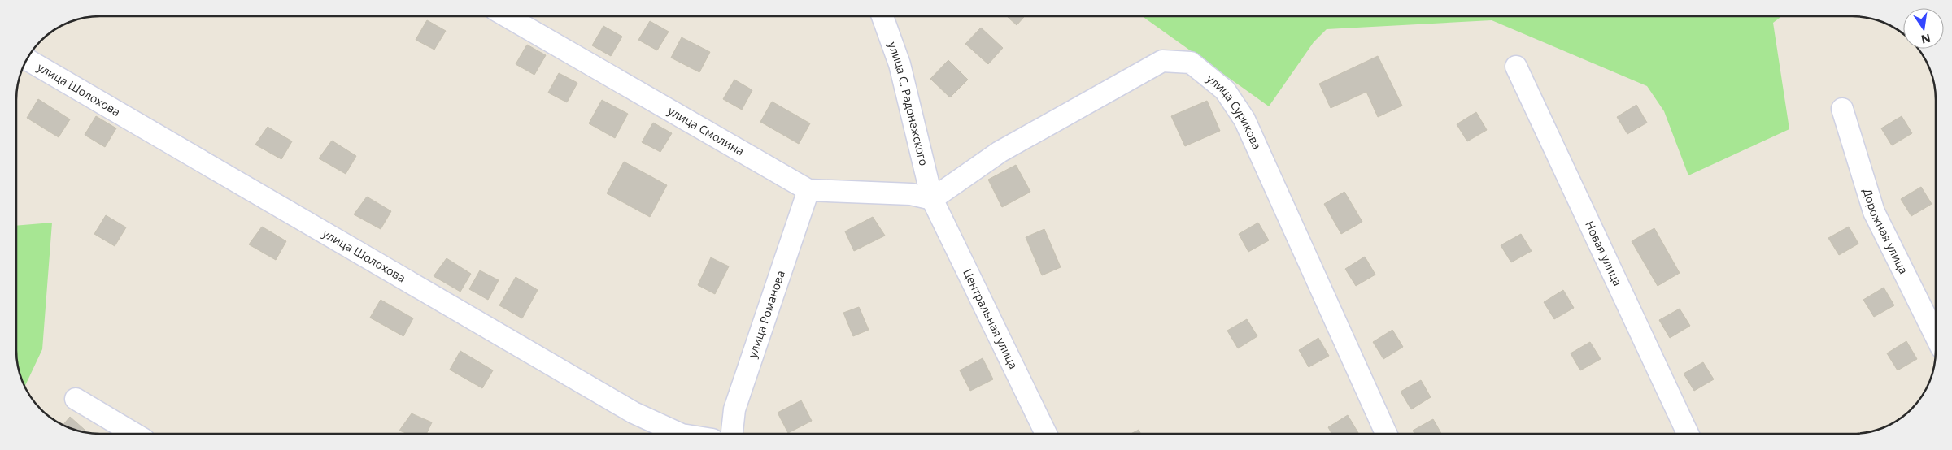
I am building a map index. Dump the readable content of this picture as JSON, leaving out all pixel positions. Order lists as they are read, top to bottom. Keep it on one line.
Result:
{"streets":{"street":["улица Шолохова","улица С. Радонежского","улица Сурикова","улица Смолина","Дорожная улица","Новая улица","улица Романова","Центральная улица"]},"crossings":[["улица С. Радонежского","улица Сурикова"],["улица С. Радонежского","улица Смолина"],["улица С. Радонежского","Центральная улица"],["улица Сурикова","улица Смолина"],["улица Сурикова","Центральная улица"],["улица Смолина","улица Романова"],["улица Смолина","Центральная улица"]],"north":"bottom"}
